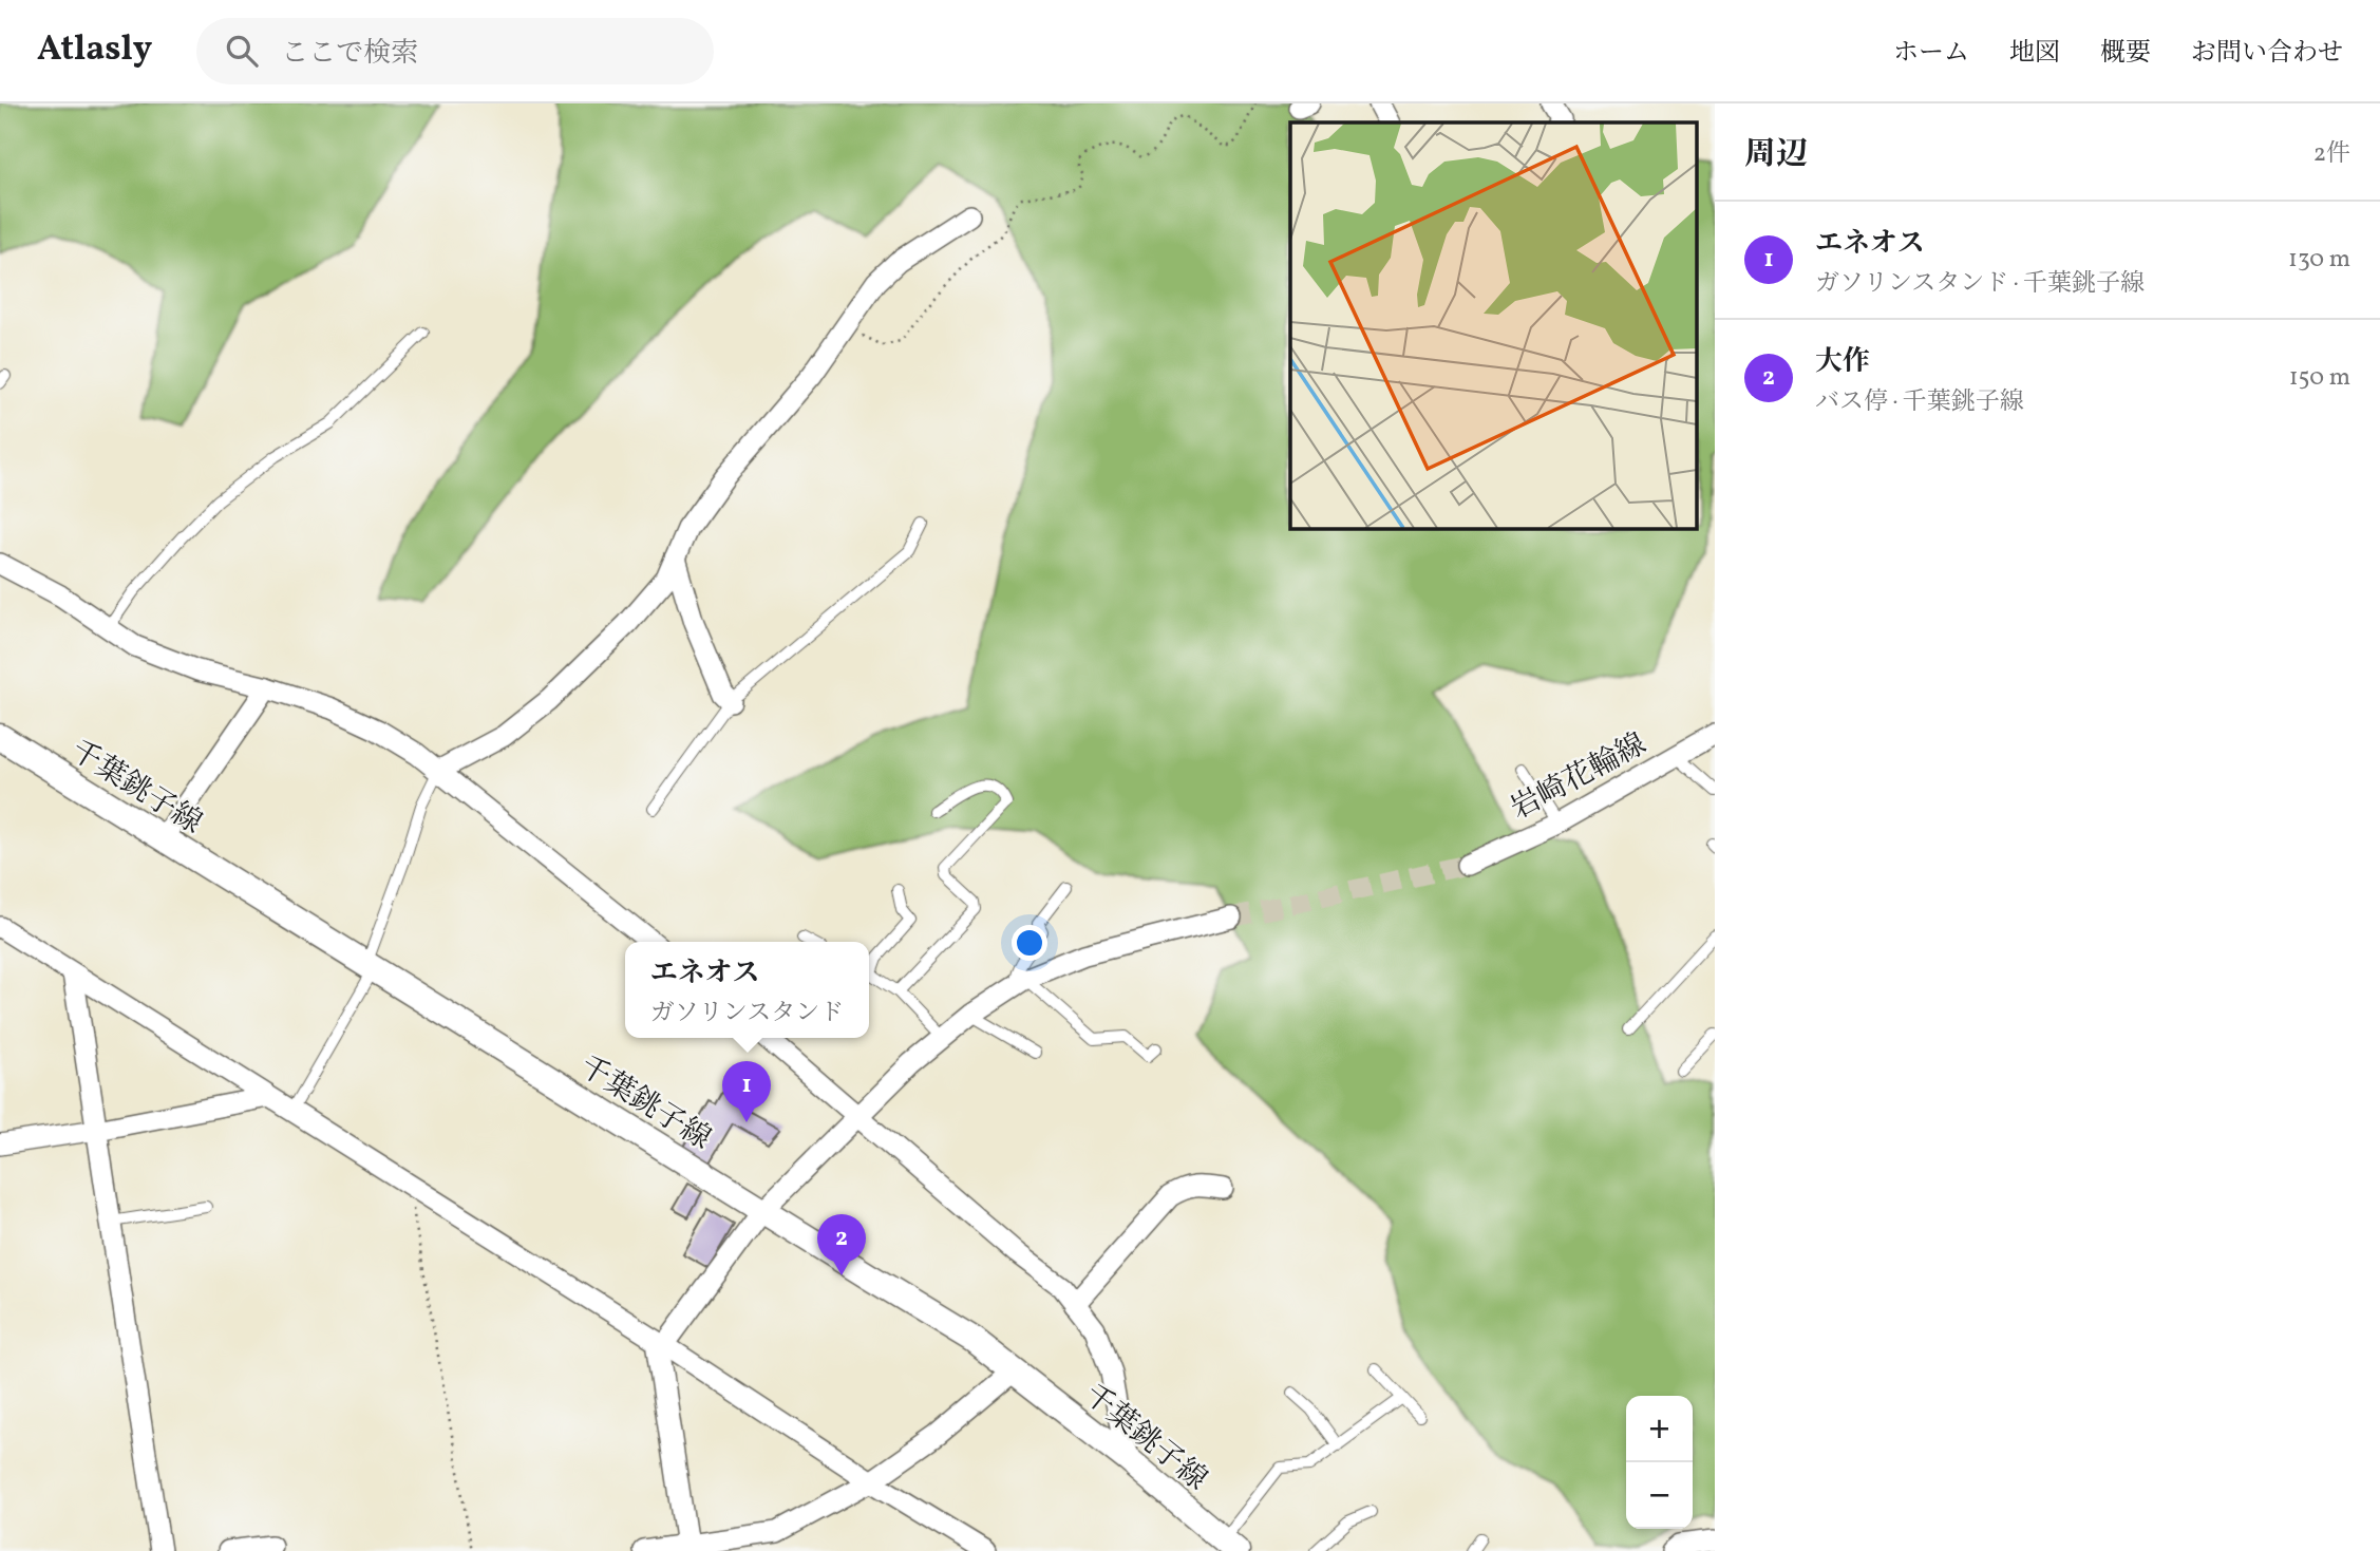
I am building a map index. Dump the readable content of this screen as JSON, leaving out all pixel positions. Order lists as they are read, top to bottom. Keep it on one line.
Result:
{"streets":{"street":["岩崎花輪線","千葉銚子線"]},"page":{"header":"Atlasly","search":"ここで検索","nav":["ホーム","地図","概要","お問い合わせ"],"heading":["周辺","2件"],"list":[{"mark":"1","name":"エネオス","note":"ガソリンスタンド · 千葉銚子線","value":"130 m"},{"mark":"2","name":"大作","note":"バス停 · 千葉銚子線","value":"150 m"}],"popup":["エネオス","ガソリンスタンド"],"pins":["1","2"],"map_buttons":["+","−"]}}
